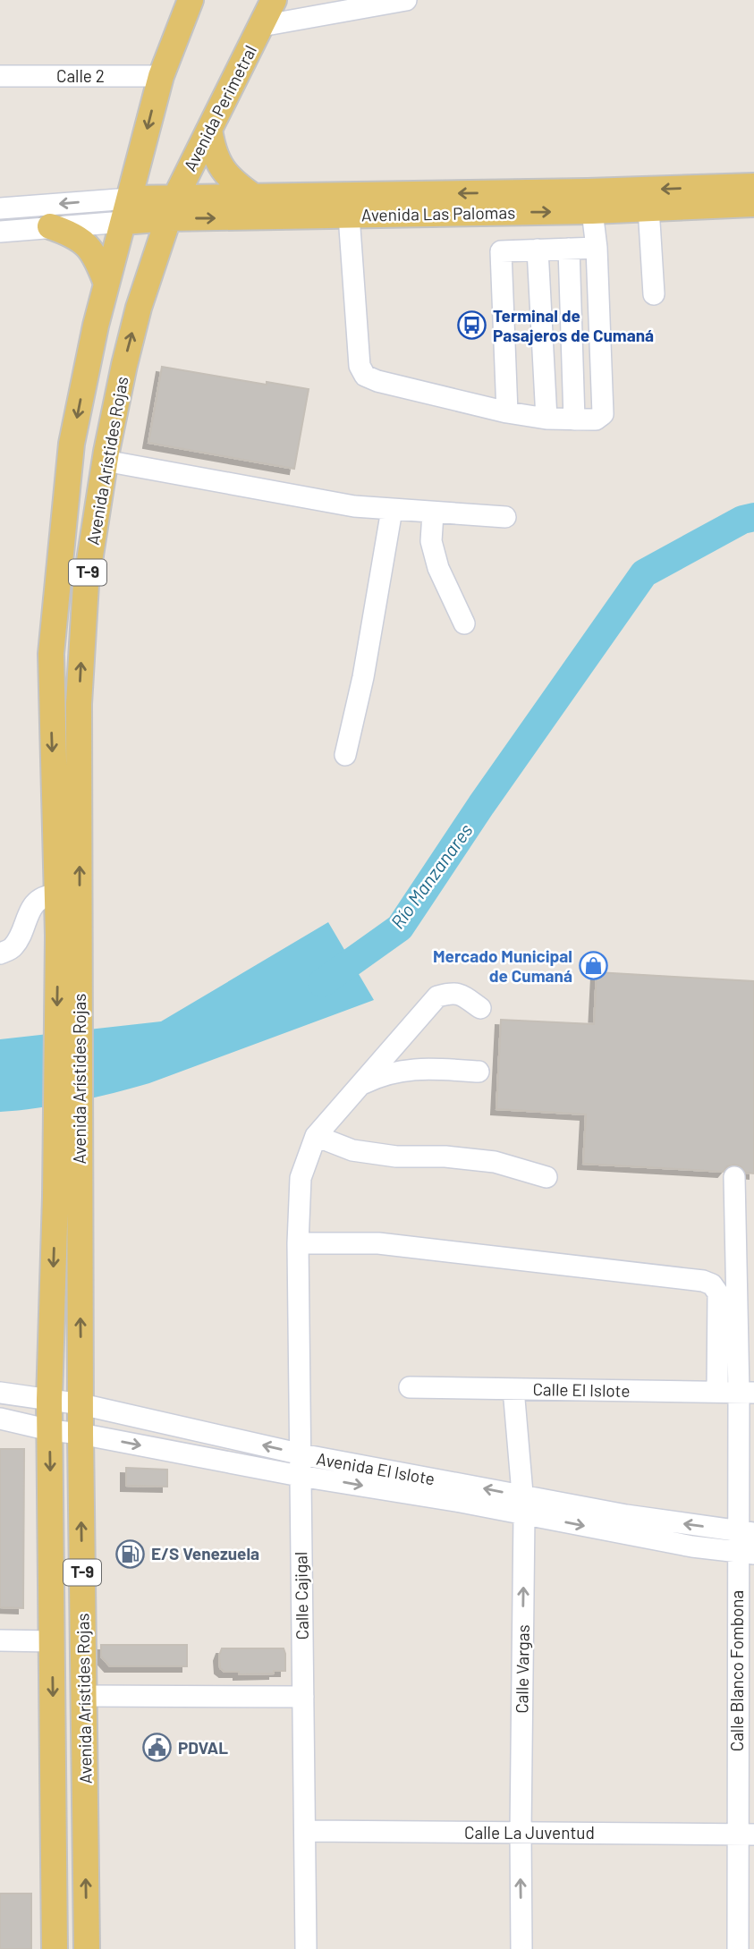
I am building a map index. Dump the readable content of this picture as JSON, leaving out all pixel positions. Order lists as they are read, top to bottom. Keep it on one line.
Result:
{"streets":{"main road":["Avenida Perimetral","Avenida Las Palomas","Avenida Arístides Rojas","T-9"],"street":["Calle 2","Calle El Islote","Avenida El Islote","Calle Cajigal","Calle Vargas","Calle Blanco Fombona","Calle La Juventud"]},"crossings":[["Calle 2","T-9"],["Avenida Perimetral","Avenida Las Palomas"],["Avenida Perimetral","Avenida Arístides Rojas"],["Avenida Las Palomas","Avenida Arístides Rojas"],["Avenida Las Palomas","T-9"],["Avenida Arístides Rojas","T-9"],["Avenida Arístides Rojas","Avenida El Islote"],["Calle El Islote","Calle Vargas"],["Calle El Islote","Calle Blanco Fombona"],["Avenida El Islote","Calle Cajigal"],["Avenida El Islote","Calle Vargas"],["Avenida El Islote","Calle Blanco Fombona"],["Calle Cajigal","Calle La Juventud"],["Calle Vargas","Calle La Juventud"],["Calle Blanco Fombona","Calle La Juventud"]],"one_way":["Calle Vargas"],"water":["Río Manzanares"],"places":{"bus stop":["Terminal de Pasajeros de Cumaná"],"shop":["Mercado Municipal de Cumaná"],"fuel station":["E/S Venezuela"],"public building":["PDVAL"]}}
